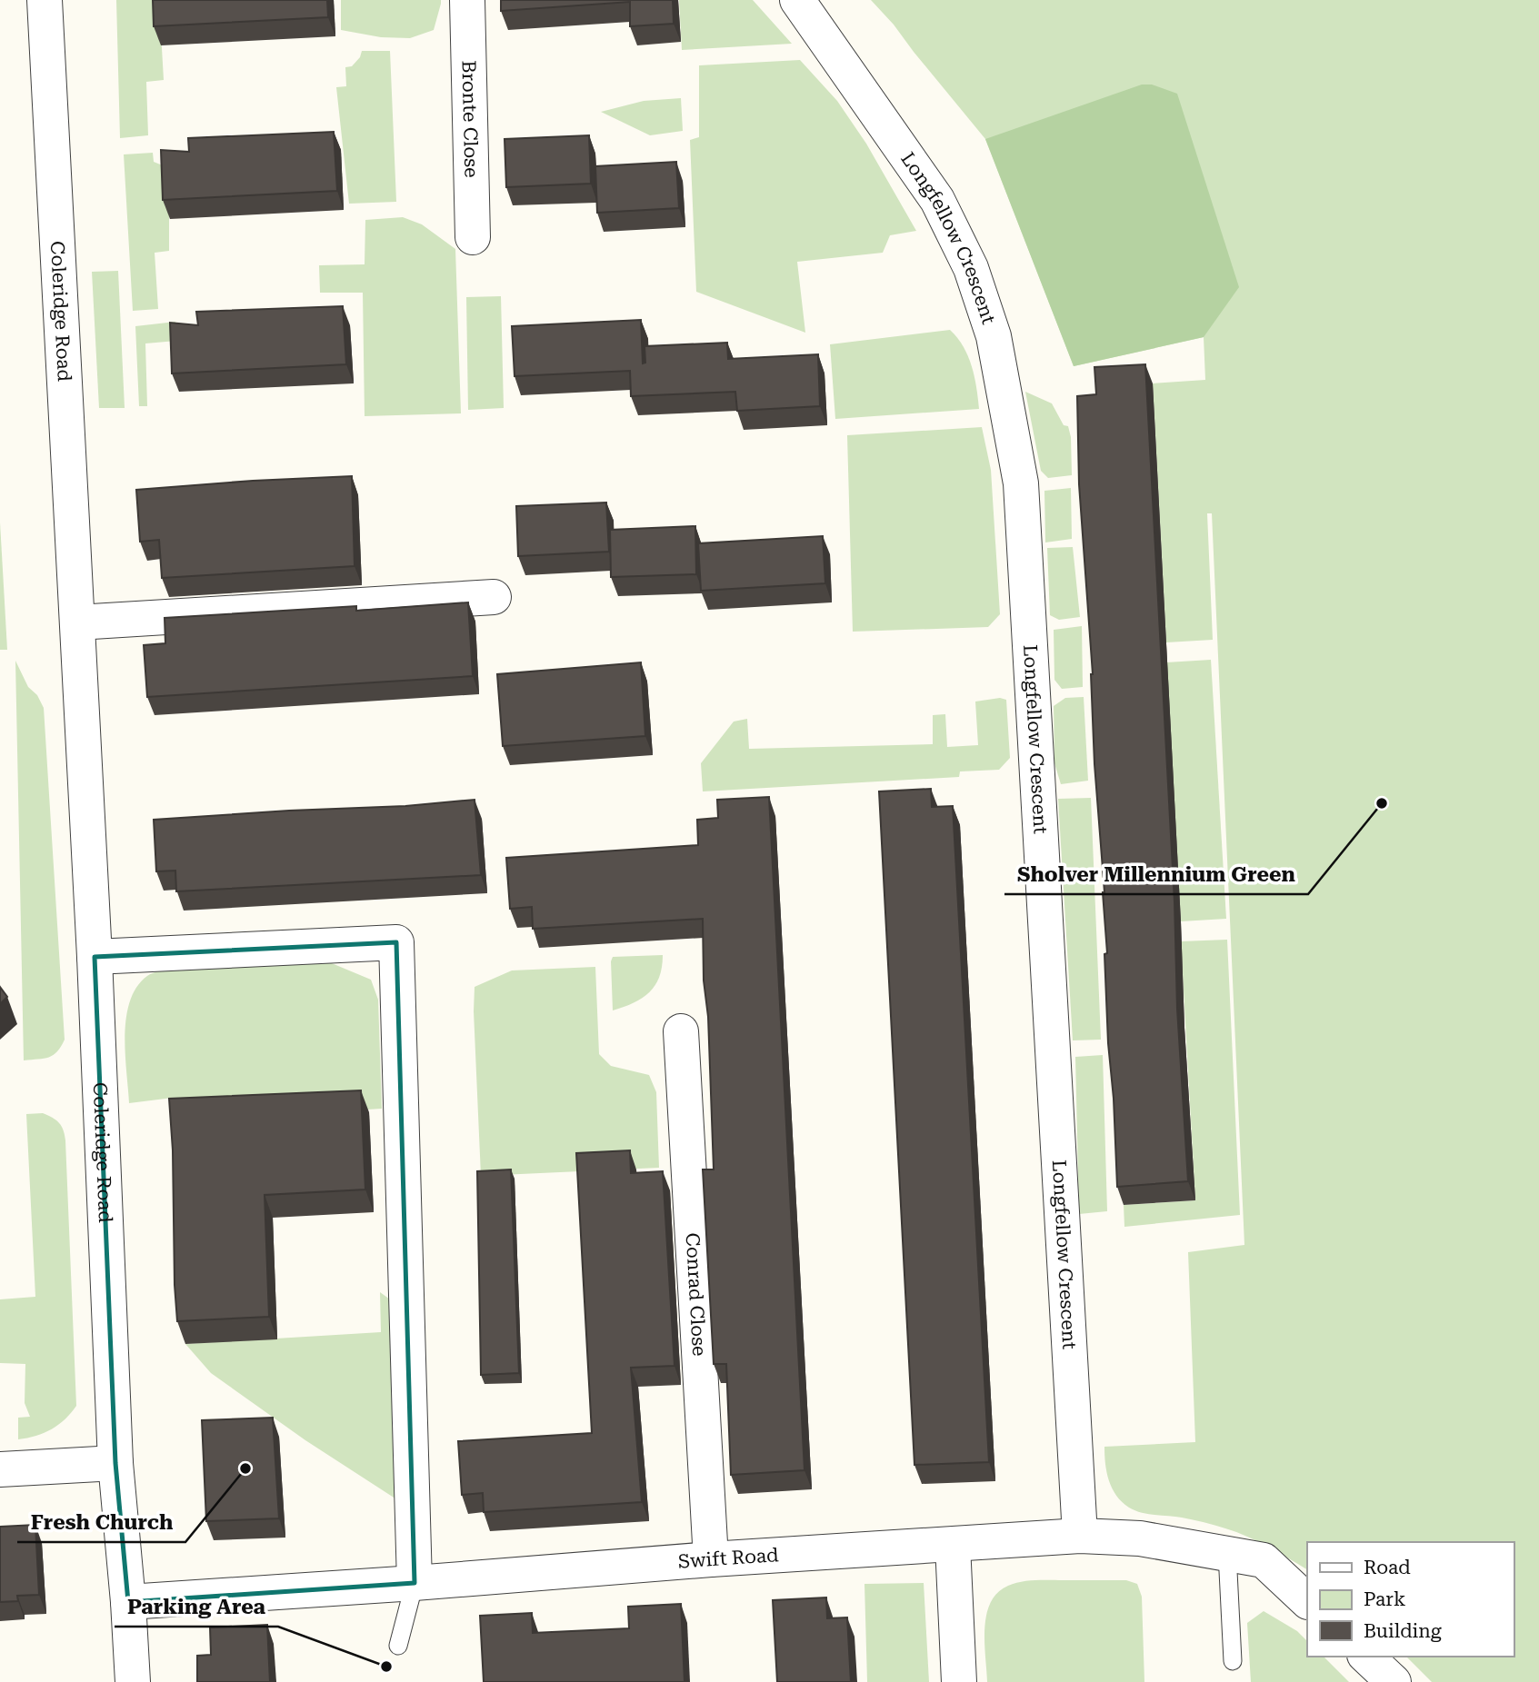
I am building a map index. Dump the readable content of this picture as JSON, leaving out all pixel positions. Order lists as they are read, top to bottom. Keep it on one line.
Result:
{"streets":{"street":["Bronte Close","Longfellow Crescent","Coleridge Road","Conrad Close","Swift Road"]},"crossings":[["Longfellow Crescent","Swift Road"],["Coleridge Road","Swift Road"],["Conrad Close","Swift Road"]],"places":["Sholver Millennium Green","Fresh Church","Parking Area"],"legend":["Road","Park","Building"]}
